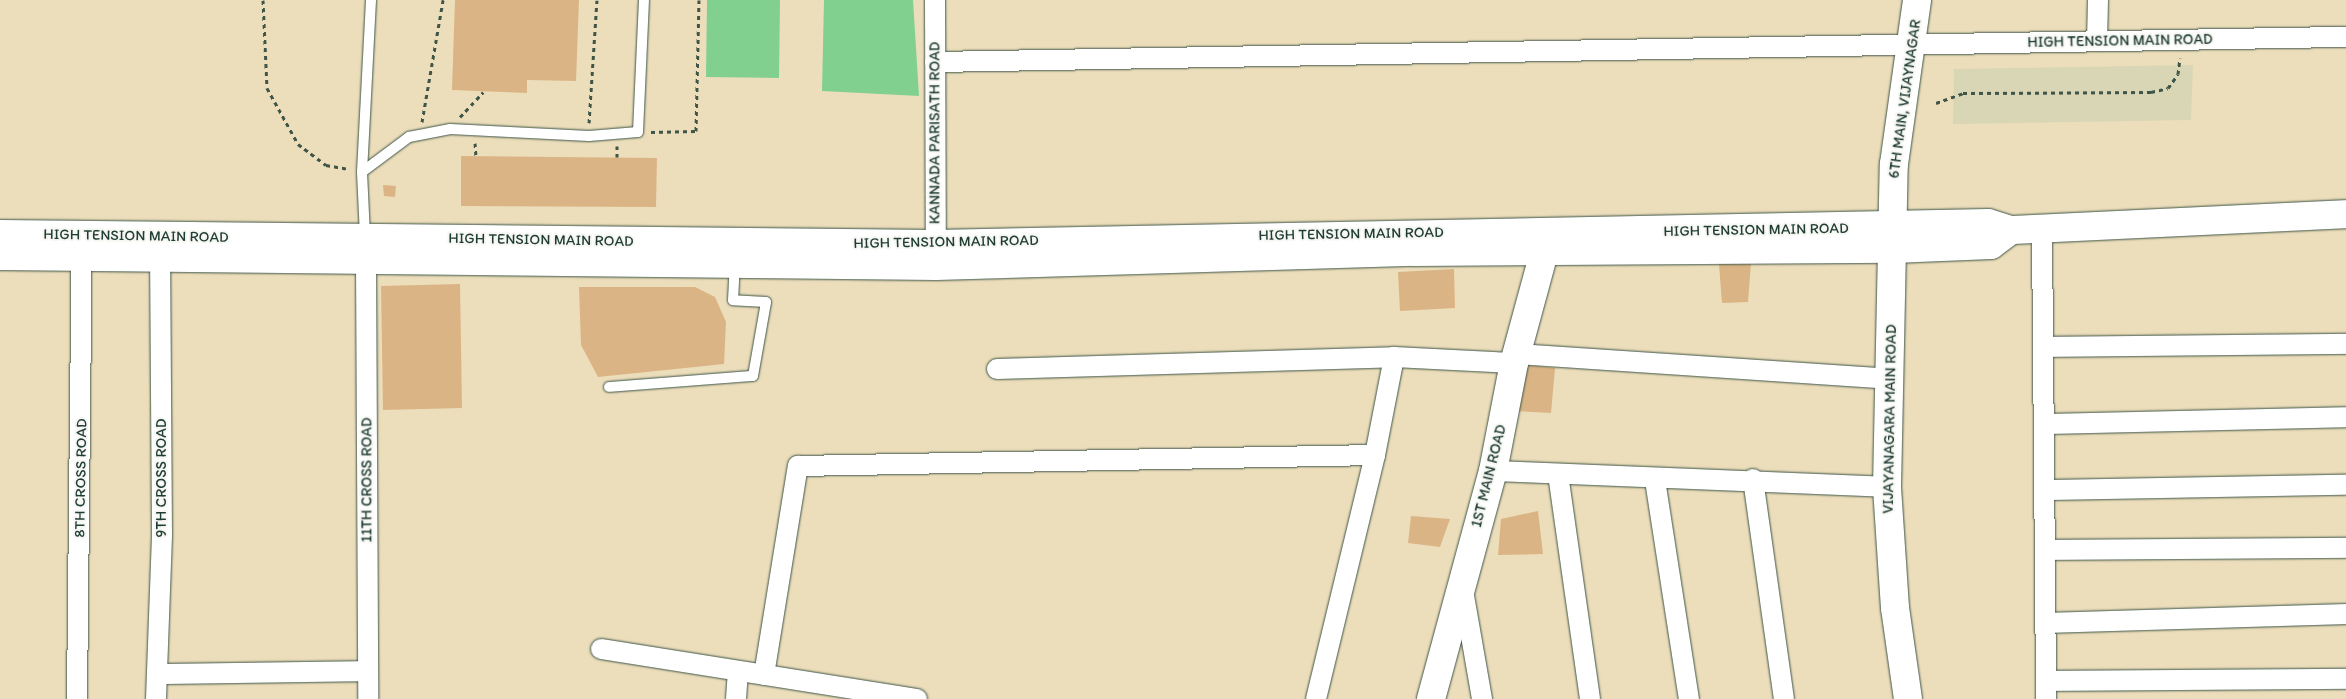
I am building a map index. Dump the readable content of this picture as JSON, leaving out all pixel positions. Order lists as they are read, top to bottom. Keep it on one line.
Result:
{"streets":{"main road":["HIGH TENSION MAIN ROAD","6TH MAIN, VIJAYNAGAR","VIJAYANAGARA MAIN ROAD","1ST MAIN ROAD"],"street":["KANNADA PARISATH ROAD","8TH CROSS ROAD","9TH CROSS ROAD","11TH CROSS ROAD"]},"crossings":[["HIGH TENSION MAIN ROAD","6TH MAIN, VIJAYNAGAR"],["HIGH TENSION MAIN ROAD","KANNADA PARISATH ROAD"],["HIGH TENSION MAIN ROAD","11TH CROSS ROAD"],["6TH MAIN, VIJAYNAGAR","VIJAYANAGARA MAIN ROAD"]]}
